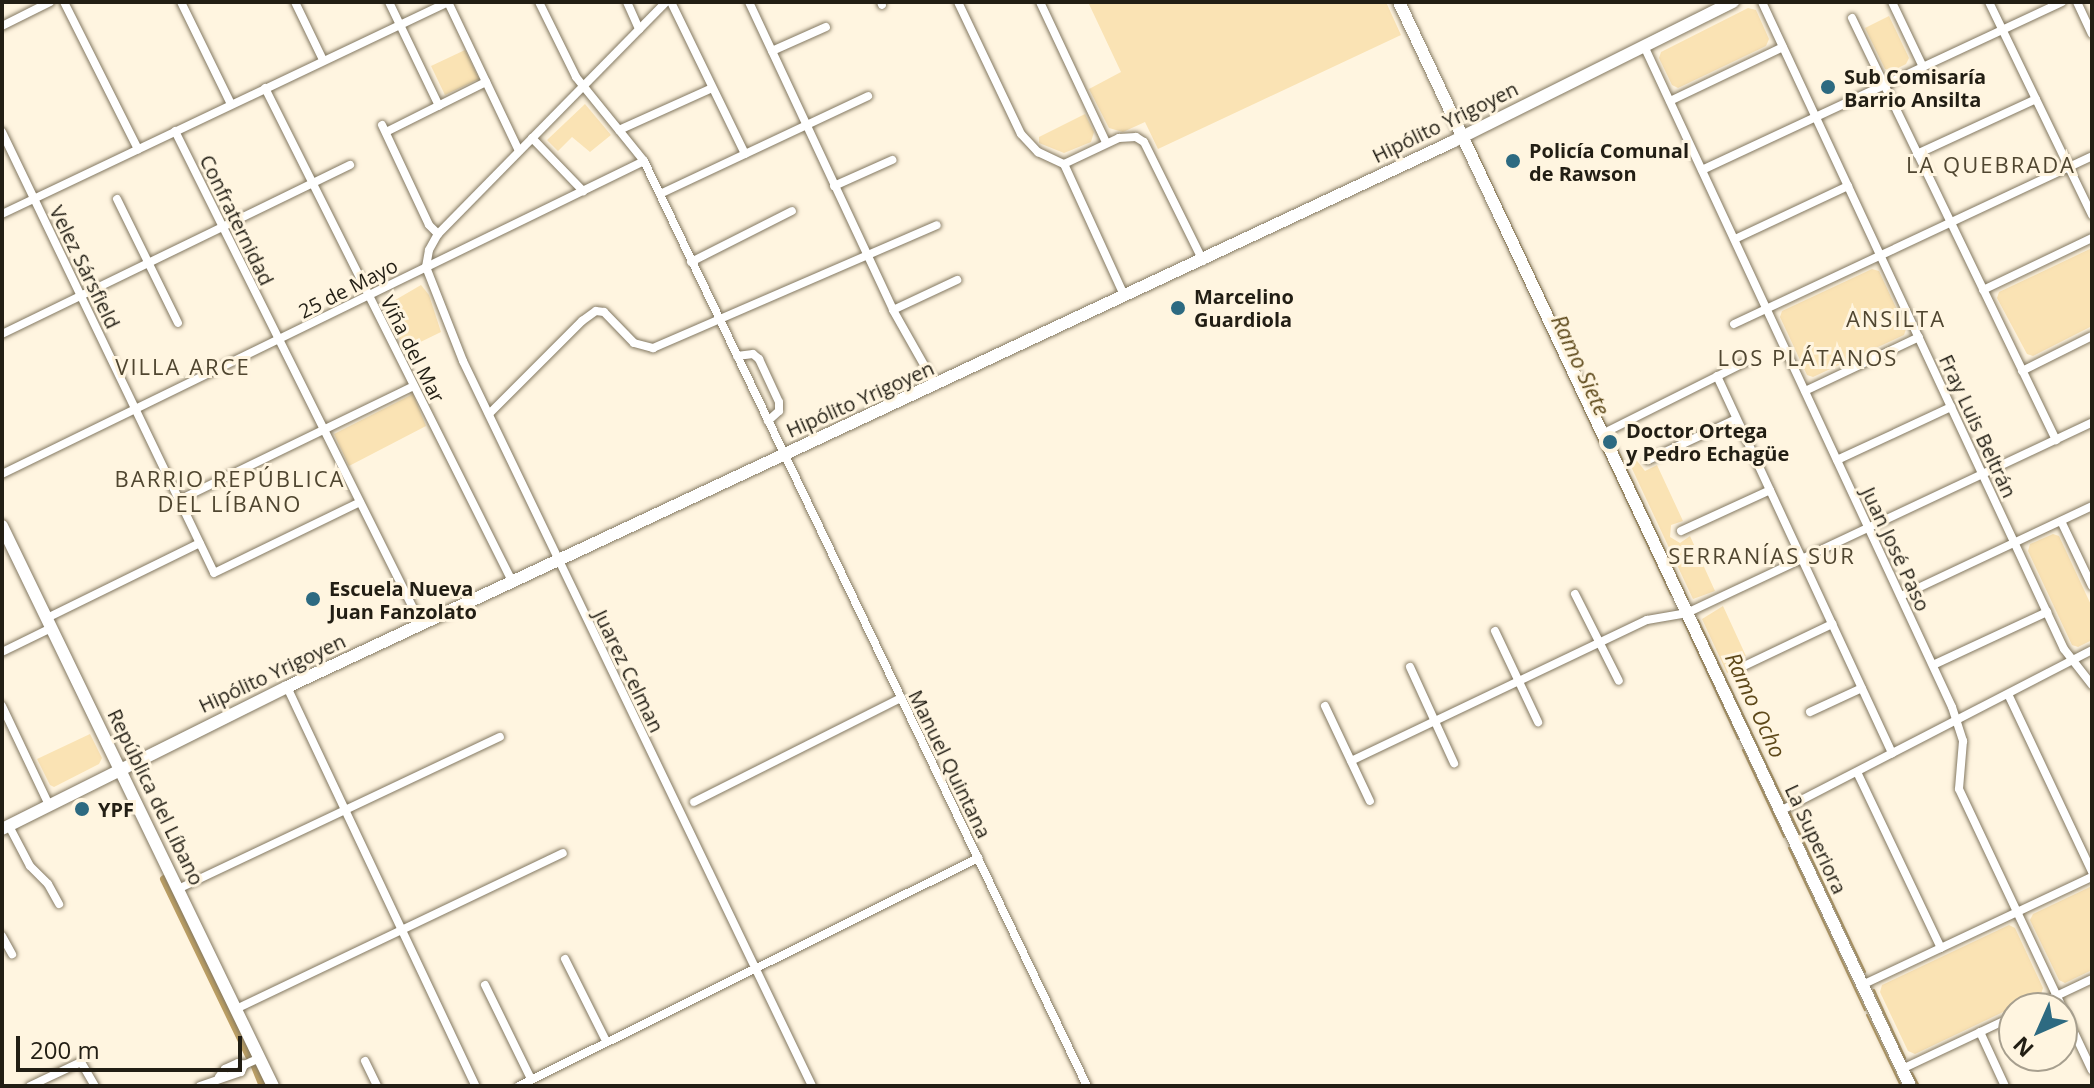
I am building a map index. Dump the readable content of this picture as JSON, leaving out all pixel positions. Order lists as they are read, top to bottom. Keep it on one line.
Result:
{"streets":{"main road":["Hipólito Yrigoyen","República del Líbano","La Superiora"],"street":["Confraternidad","Velez Sársfield","25 de Mayo","Viña del Mar","Fray Luis Beltrán","Juan José Paso","Juarez Celman","Manuel Quintana"]},"crossings":[["Hipólito Yrigoyen","Confraternidad"],["Hipólito Yrigoyen","Viña del Mar"],["Hipólito Yrigoyen","Juan José Paso"],["Hipólito Yrigoyen","Juarez Celman"],["Hipólito Yrigoyen","Manuel Quintana"],["Hipólito Yrigoyen","República del Líbano"],["Hipólito Yrigoyen","La Superiora"],["Confraternidad","Velez Sársfield"],["Confraternidad","25 de Mayo"],["Velez Sársfield","25 de Mayo"],["25 de Mayo","Viña del Mar"],["25 de Mayo","Juarez Celman"],["25 de Mayo","Manuel Quintana"]],"districts":["LA QUEBRADA","ANSILTA","LOS PLÁTANOS","VILLA ARCE","BARRIO REPÚBLICA DEL LÍBANO","SERRANÍAS SUR"],"water":["Ramo Siete","Ramo Ocho"],"places":["Sub Comisaría Barrio Ansilta","Policía Comunal de Rawson","Marcelino Guardiola","Doctor Ortega y Pedro Echagüe","Escuela Nueva Juan Fanzolato","YPF"],"scale_bar":"200 m","north":"bottom left"}
